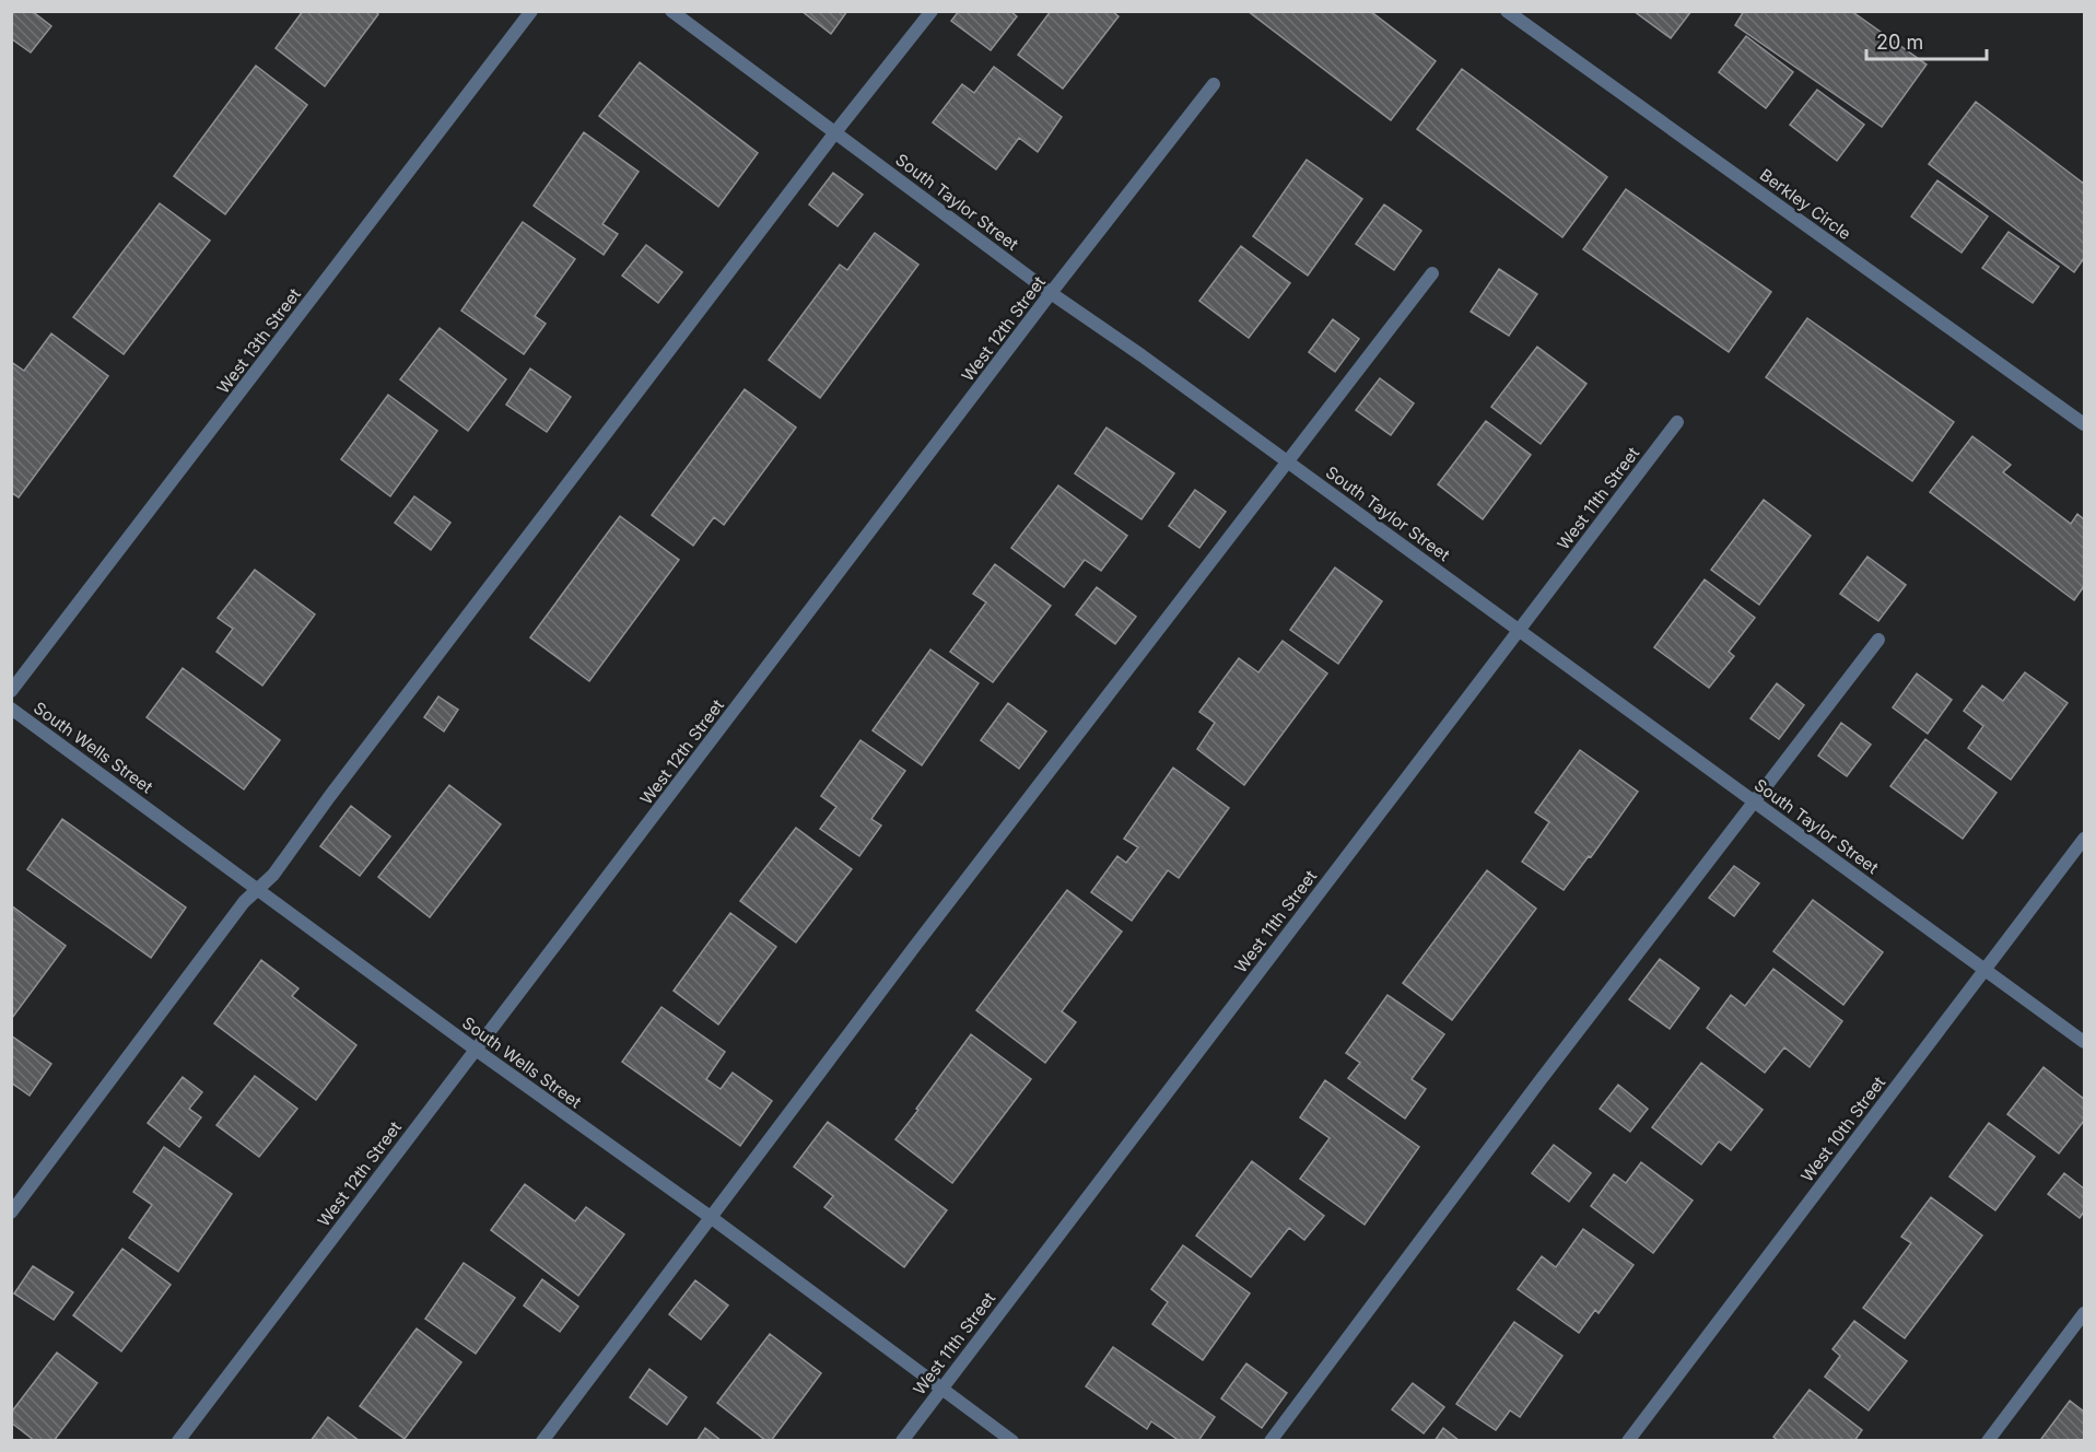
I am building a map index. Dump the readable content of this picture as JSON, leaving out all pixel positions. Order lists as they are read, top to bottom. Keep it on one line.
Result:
{"streets":{"street":["South Taylor Street","Berkley Circle","West 12th Street","West 13th Street","West 11th Street","South Wells Street","West 10th Street"]},"crossings":[["South Taylor Street","West 12th Street"],["South Taylor Street","West 11th Street"],["South Taylor Street","West 10th Street"],["West 12th Street","South Wells Street"],["West 11th Street","South Wells Street"]],"scale_bar":"20 m"}
